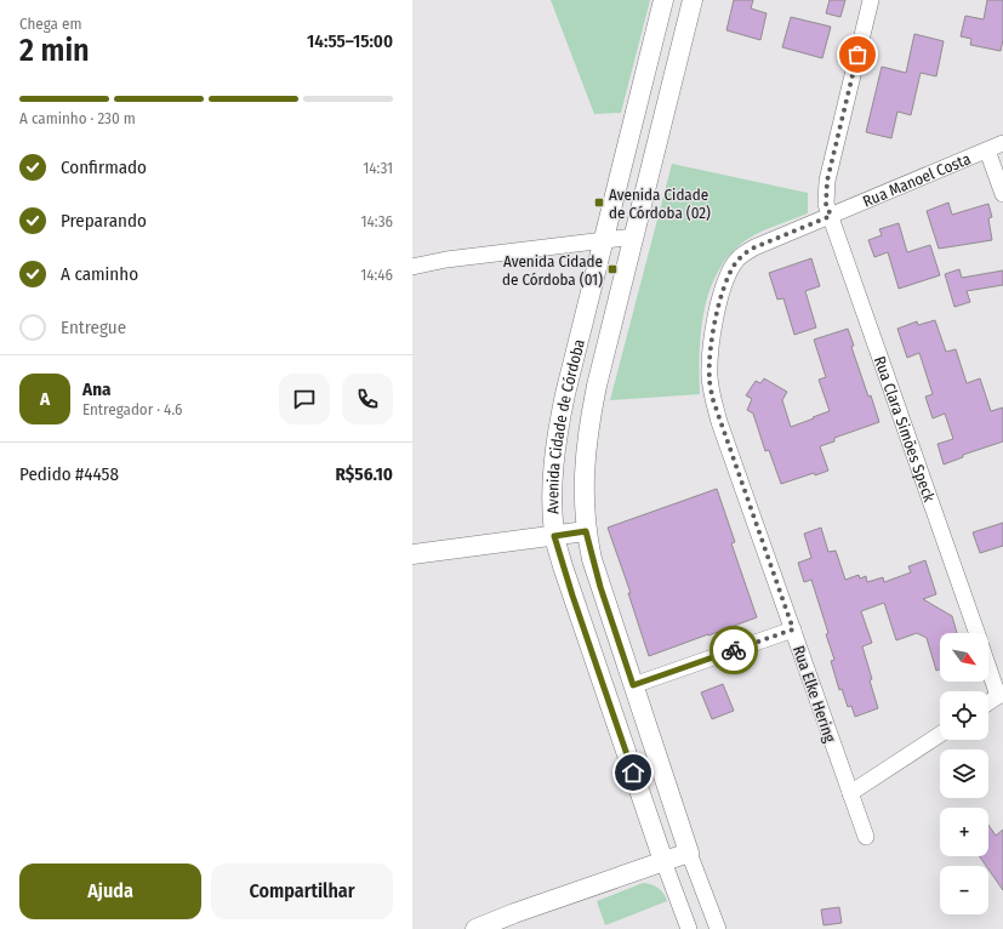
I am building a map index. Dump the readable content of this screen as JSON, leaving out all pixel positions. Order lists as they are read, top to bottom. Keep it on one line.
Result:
{"streets":{"street":["Rua Manoel Costa","Avenida Cidade de Córdoba","Rua Clara Simões Speck","Rua Elke Hering"]},"crossings":[["Rua Manoel Costa","Rua Clara Simões Speck"],["Rua Manoel Costa","Rua Elke Hering"],["Rua Clara Simões Speck","Rua Elke Hering"]],"places":{"transit":["Avenida Cidade de Córdoba (02)","Avenida Cidade de Córdoba (01)"]},"north":"bottom right","page":{"heading":["2 min","Chega em","14:55–15:00"],"panel":["Ana","Entregador · 4.6","Pedido #4458","R$56.10"],"bar":"A caminho · 230 m","list":[["Confirmado","14:31"],["Preparando","14:36"],["A caminho","14:46"],"Entregue"],"round":"A","map_buttons":["+","−"],"buttons":["Ajuda","Compartilhar"]}}
